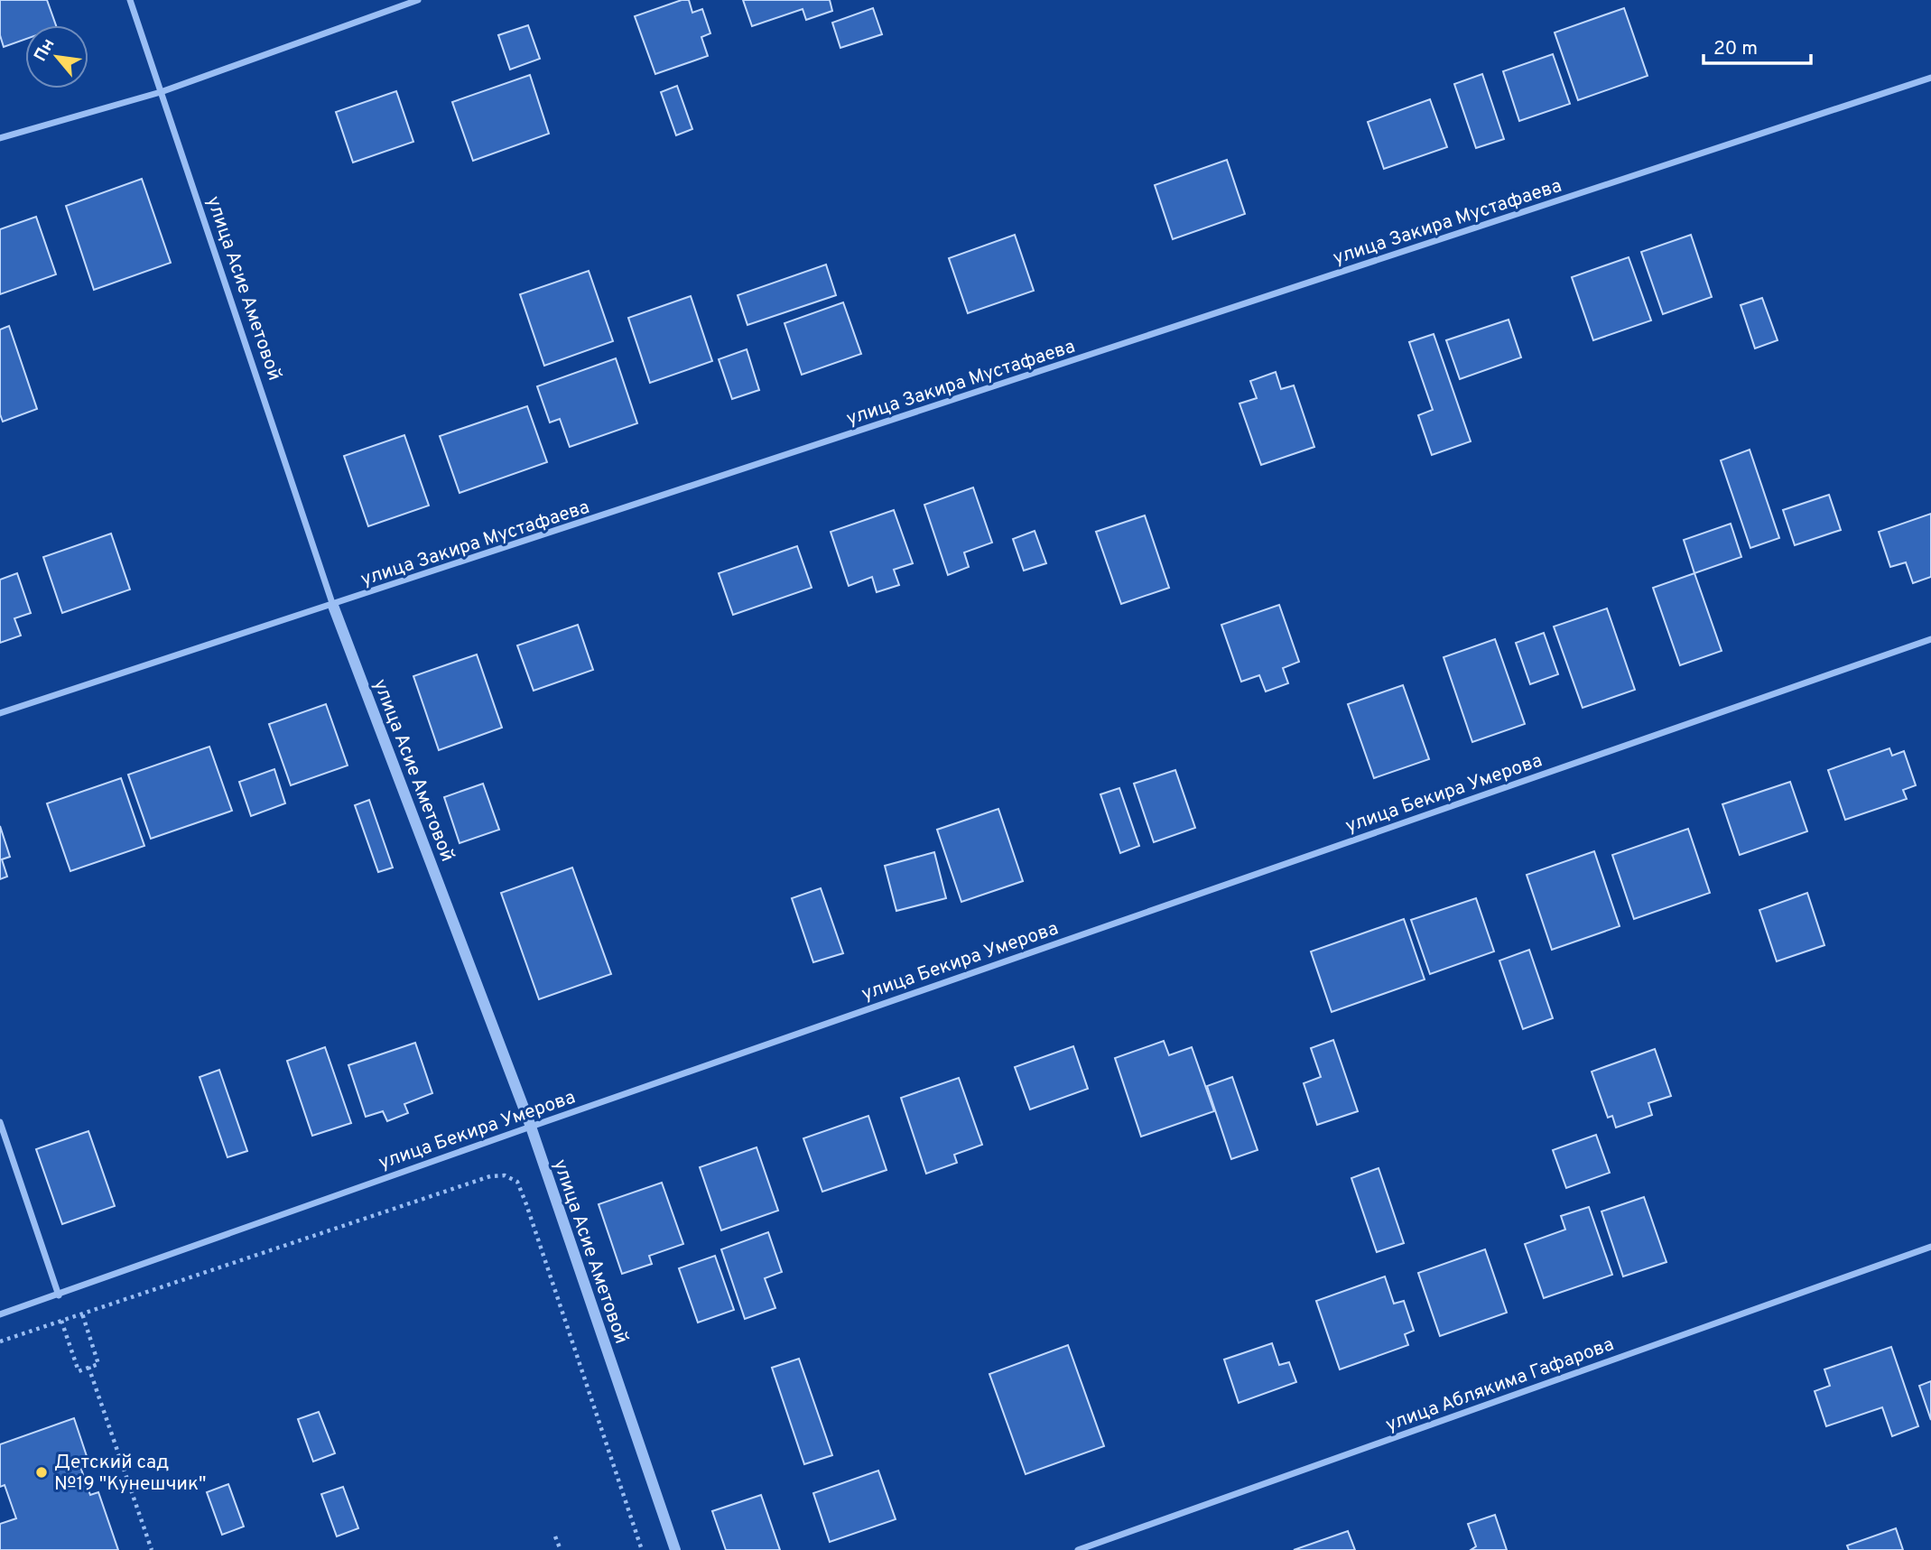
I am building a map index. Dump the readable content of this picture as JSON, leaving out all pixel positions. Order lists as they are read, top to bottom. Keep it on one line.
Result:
{"streets":{"street":["улица Закира Мустафаева","улица Асие Аметовой","улица Бекира Умерова","улица Аблякима Гафарова"]},"crossings":[["улица Закира Мустафаева","улица Асие Аметовой"],["улица Асие Аметовой","улица Бекира Умерова"]],"places":["Детский сад №19 \"Кунешчик\""],"scale_bar":"20 m","north":"top left"}
